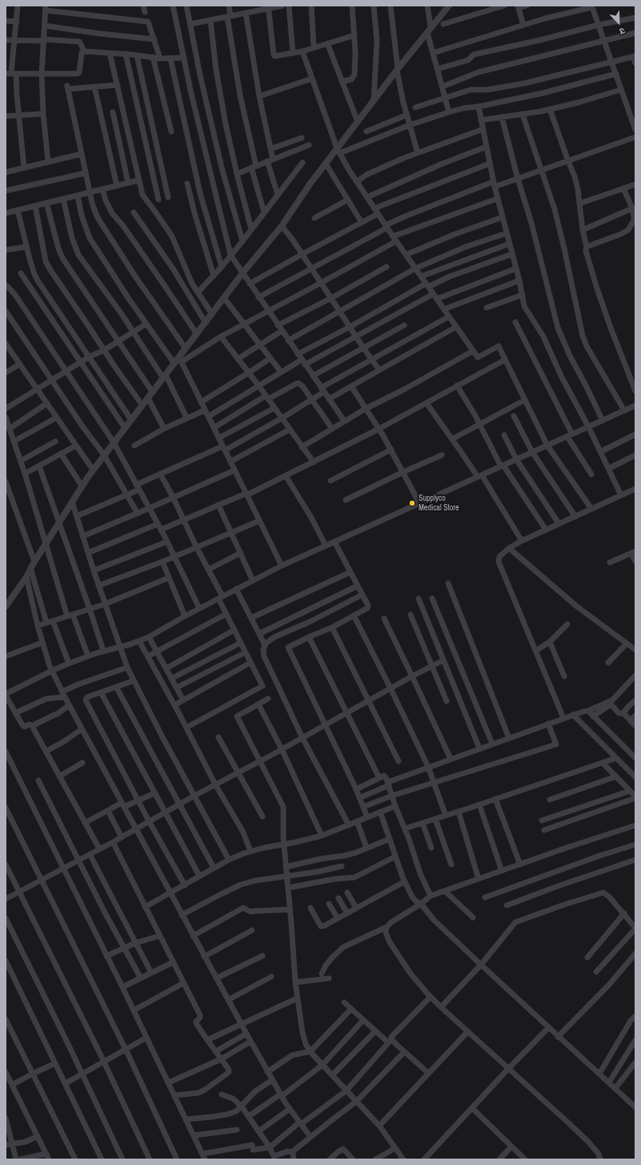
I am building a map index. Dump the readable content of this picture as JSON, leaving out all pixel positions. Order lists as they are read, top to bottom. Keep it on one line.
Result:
{"places":["Supplyco Medical Store"],"north":"bottom right"}
